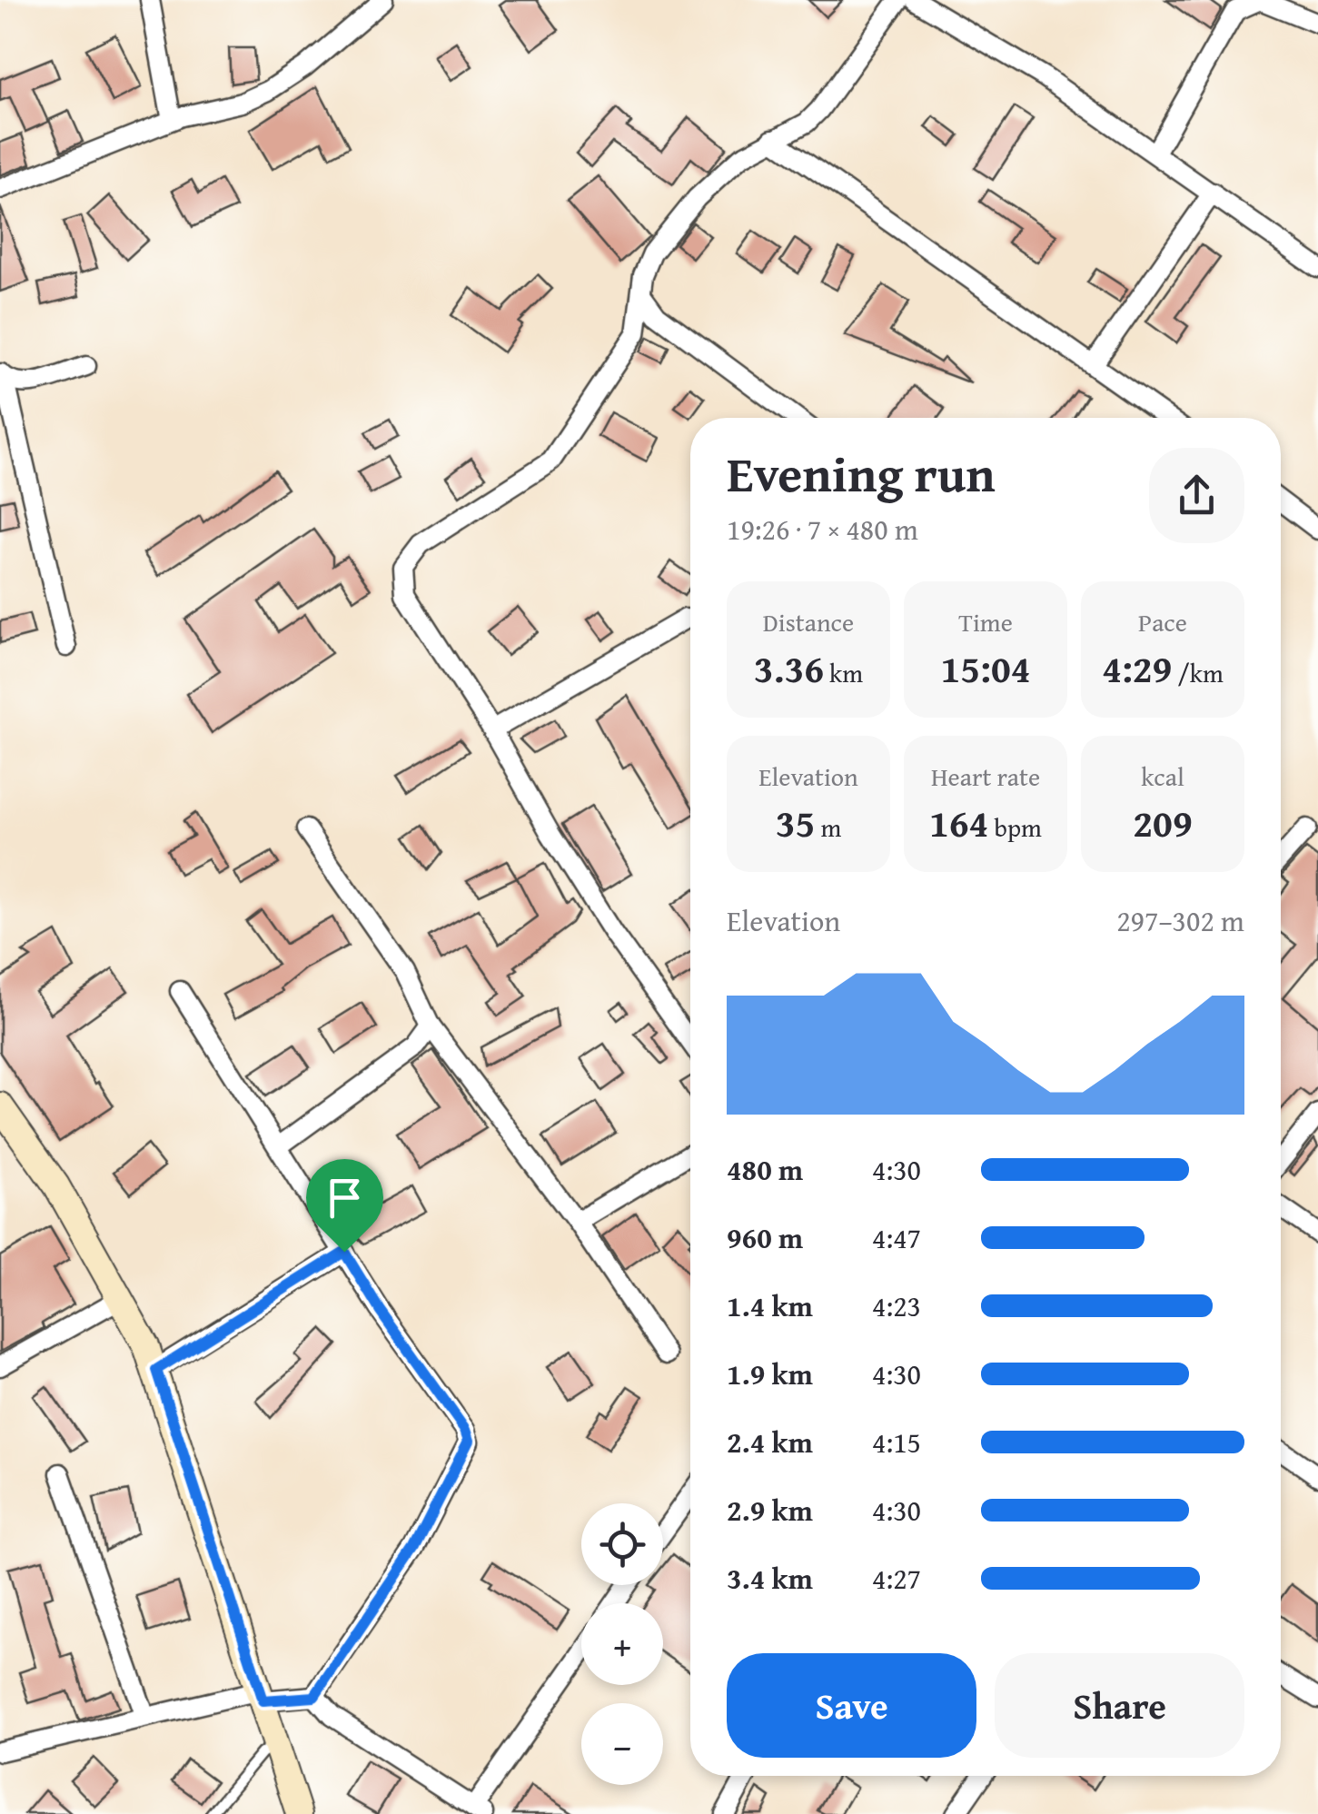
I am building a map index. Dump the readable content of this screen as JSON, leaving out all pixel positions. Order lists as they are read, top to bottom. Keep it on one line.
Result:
{"page":{"heading":["Evening run","19:26 · 7 × 480 m"],"stats":[["Distance","3.36 km"],["Time","15:04"],["Pace","4:29 /km"],["Elevation","35 m"],["Heart rate","164 bpm"],["kcal","209"]],"chart":["Elevation","297–302 m"],"list":[{"name":"480 m","note":"4:30"},{"name":"960 m","note":"4:47"},{"name":"1.4 km","note":"4:23"},{"name":"1.9 km","note":"4:30"},{"name":"2.4 km","note":"4:15"},{"name":"2.9 km","note":"4:30"},{"name":"3.4 km","note":"4:27"}],"map_buttons":["+","−"],"buttons":["Save","Share"]}}
